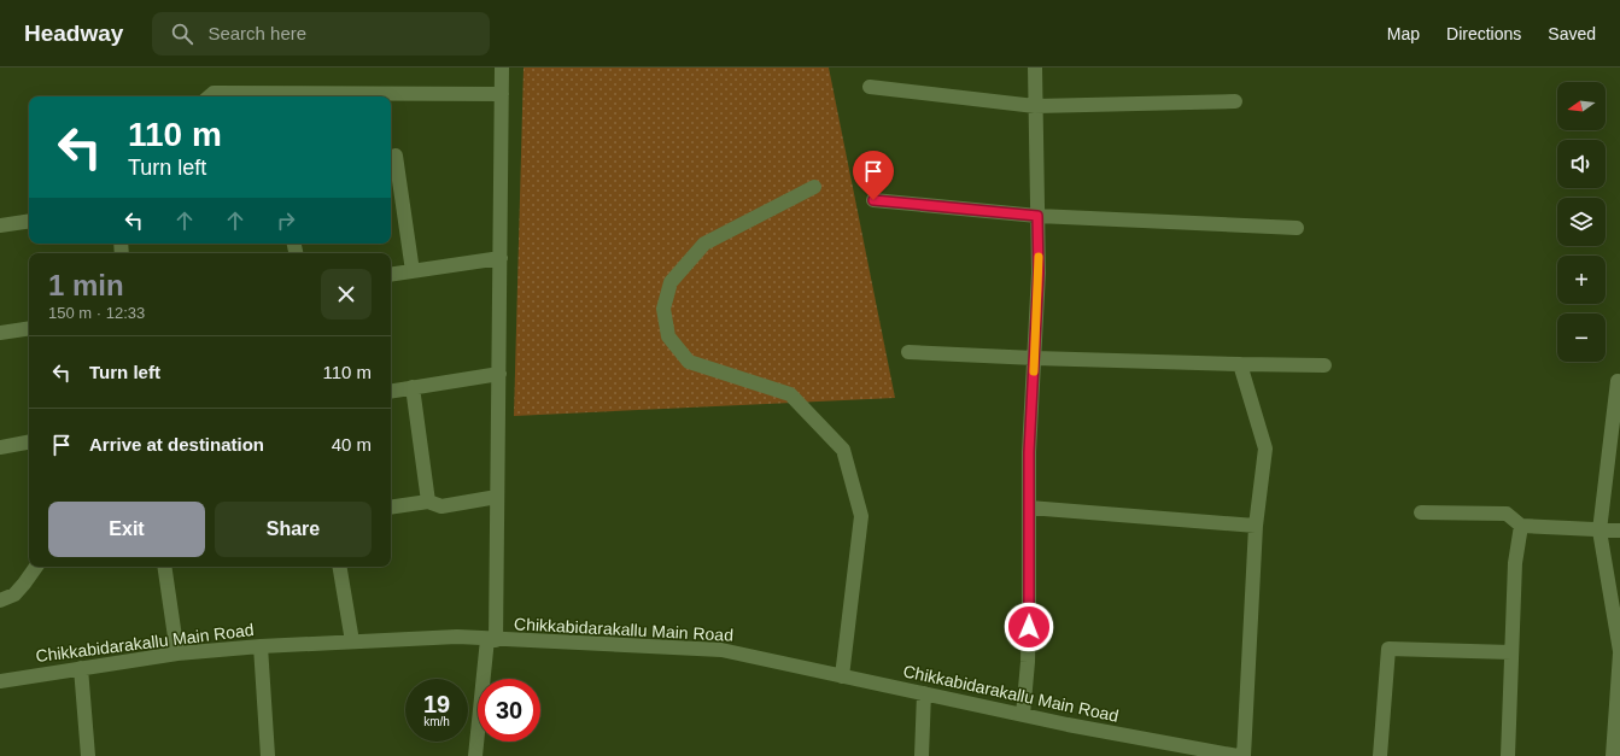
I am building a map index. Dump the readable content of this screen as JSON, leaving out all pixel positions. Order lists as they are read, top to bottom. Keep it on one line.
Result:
{"streets":{"street":["Chikkabidarakallu Main Road"]},"north":"left","page":{"header":"Headway","search":"Search here","nav":["Map","Directions","Saved"],"map_buttons":["+","−"],"turn":["110 m","Turn left"],"heading":["1 min","150 m · 12:33"],"list":[{"name":"Turn left","value":"110 m"},{"name":"Arrive at destination","value":"40 m"}],"buttons":["Exit","Share"],"speed":"19 km/h","limit":"30"}}
